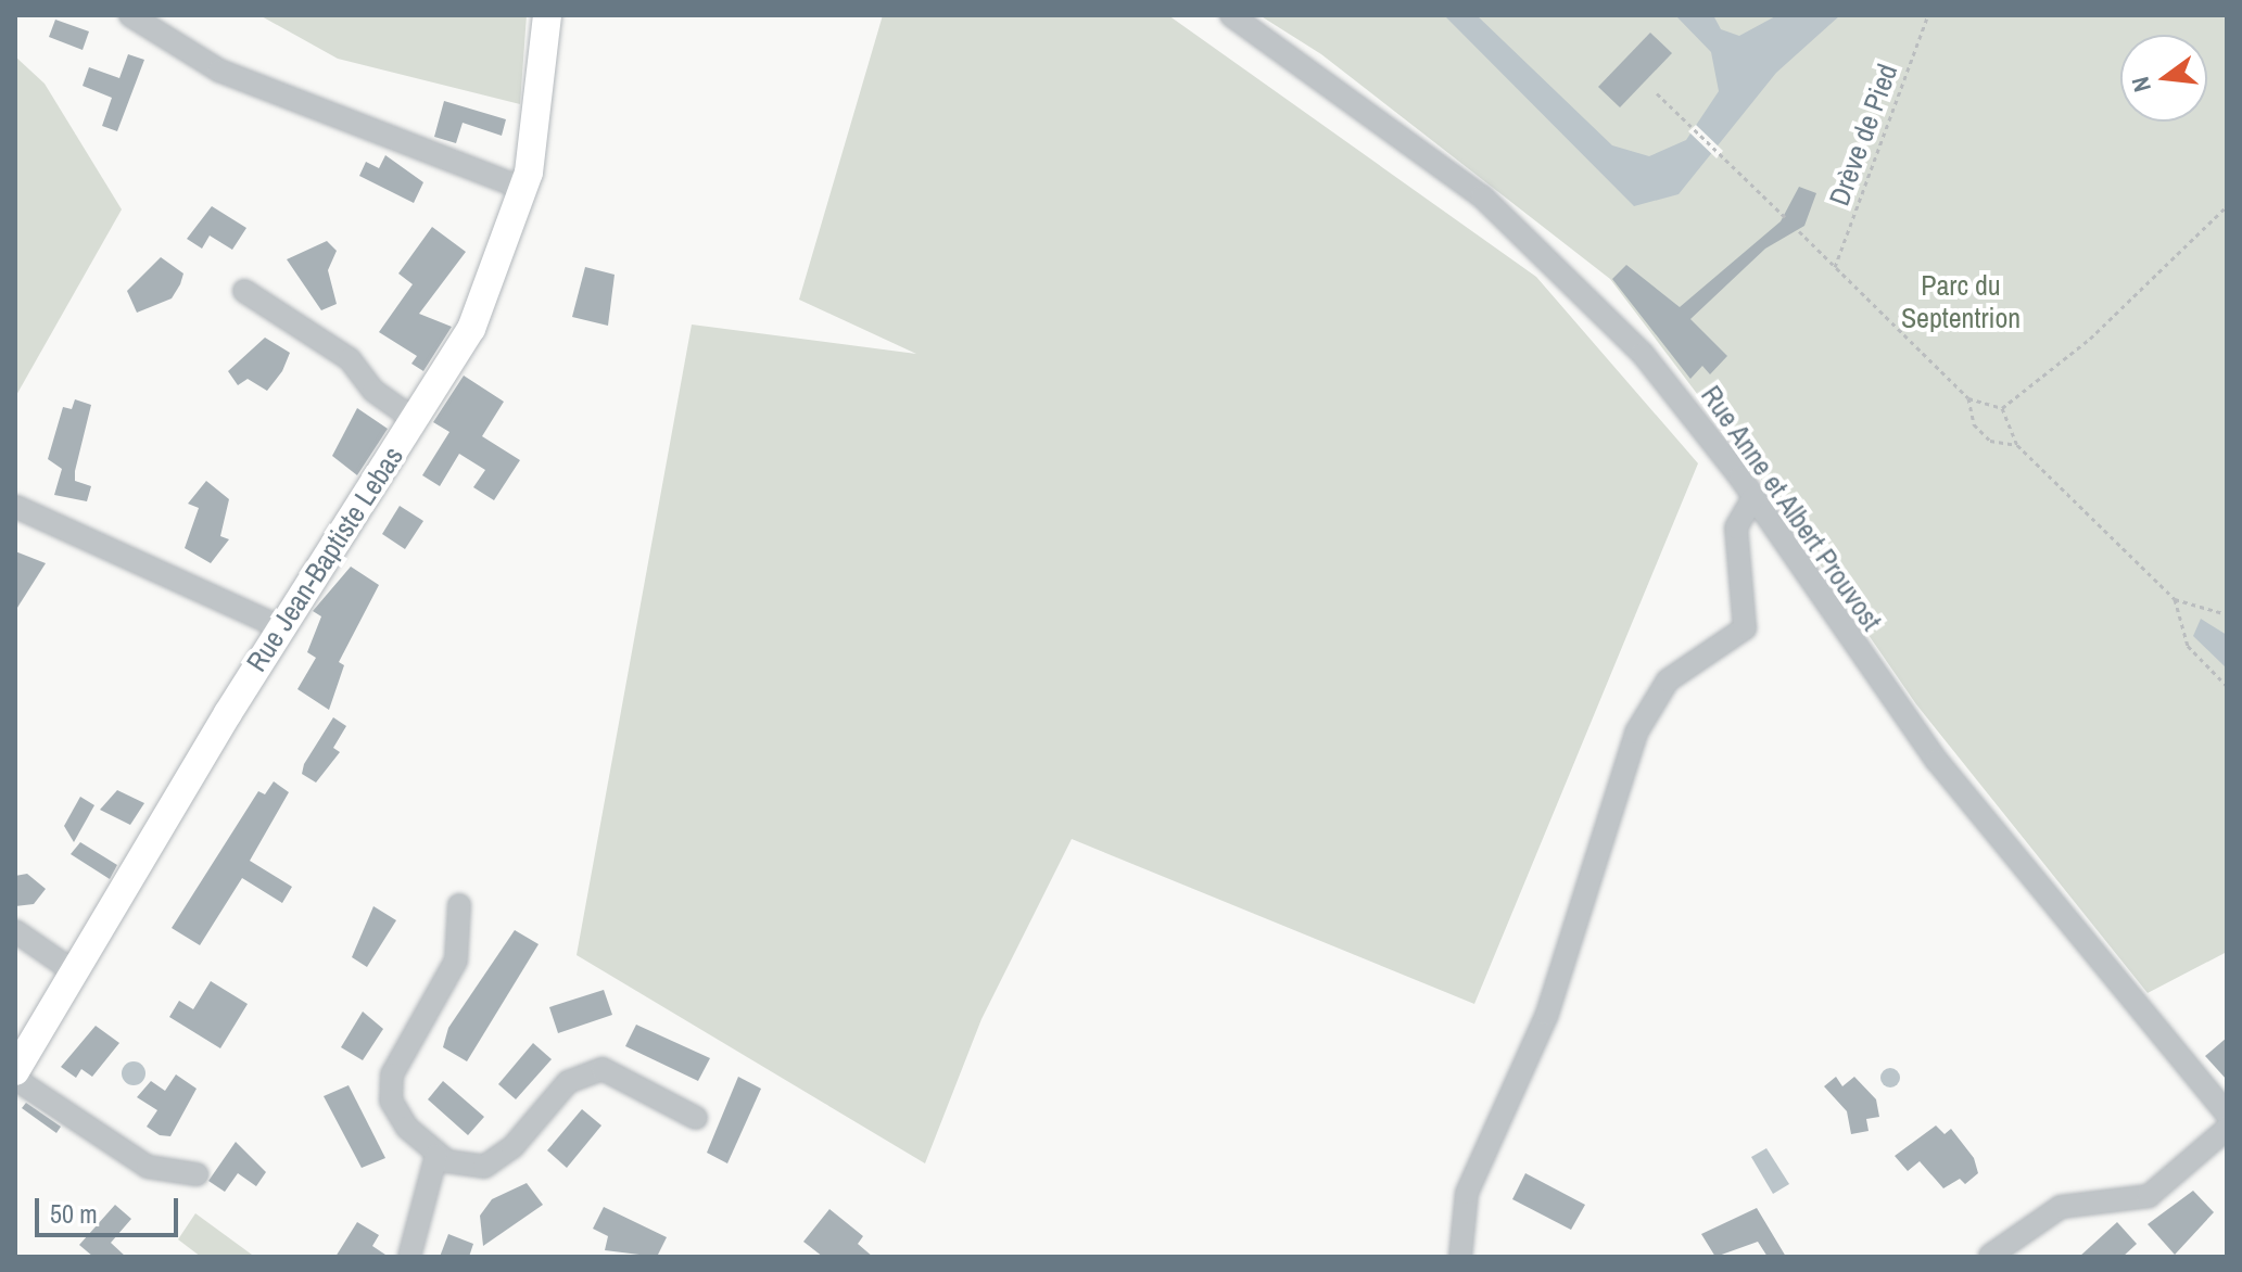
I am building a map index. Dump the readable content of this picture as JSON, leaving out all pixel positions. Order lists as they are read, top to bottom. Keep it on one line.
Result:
{"streets":{"main road":["Rue Jean-Baptiste Lebas"],"street":["Rue Anne et Albert Prouvost"],"path":["Drève de Pied"]},"parks":["Parc du Septentrion"],"scale_bar":"50 m","north":"left"}
